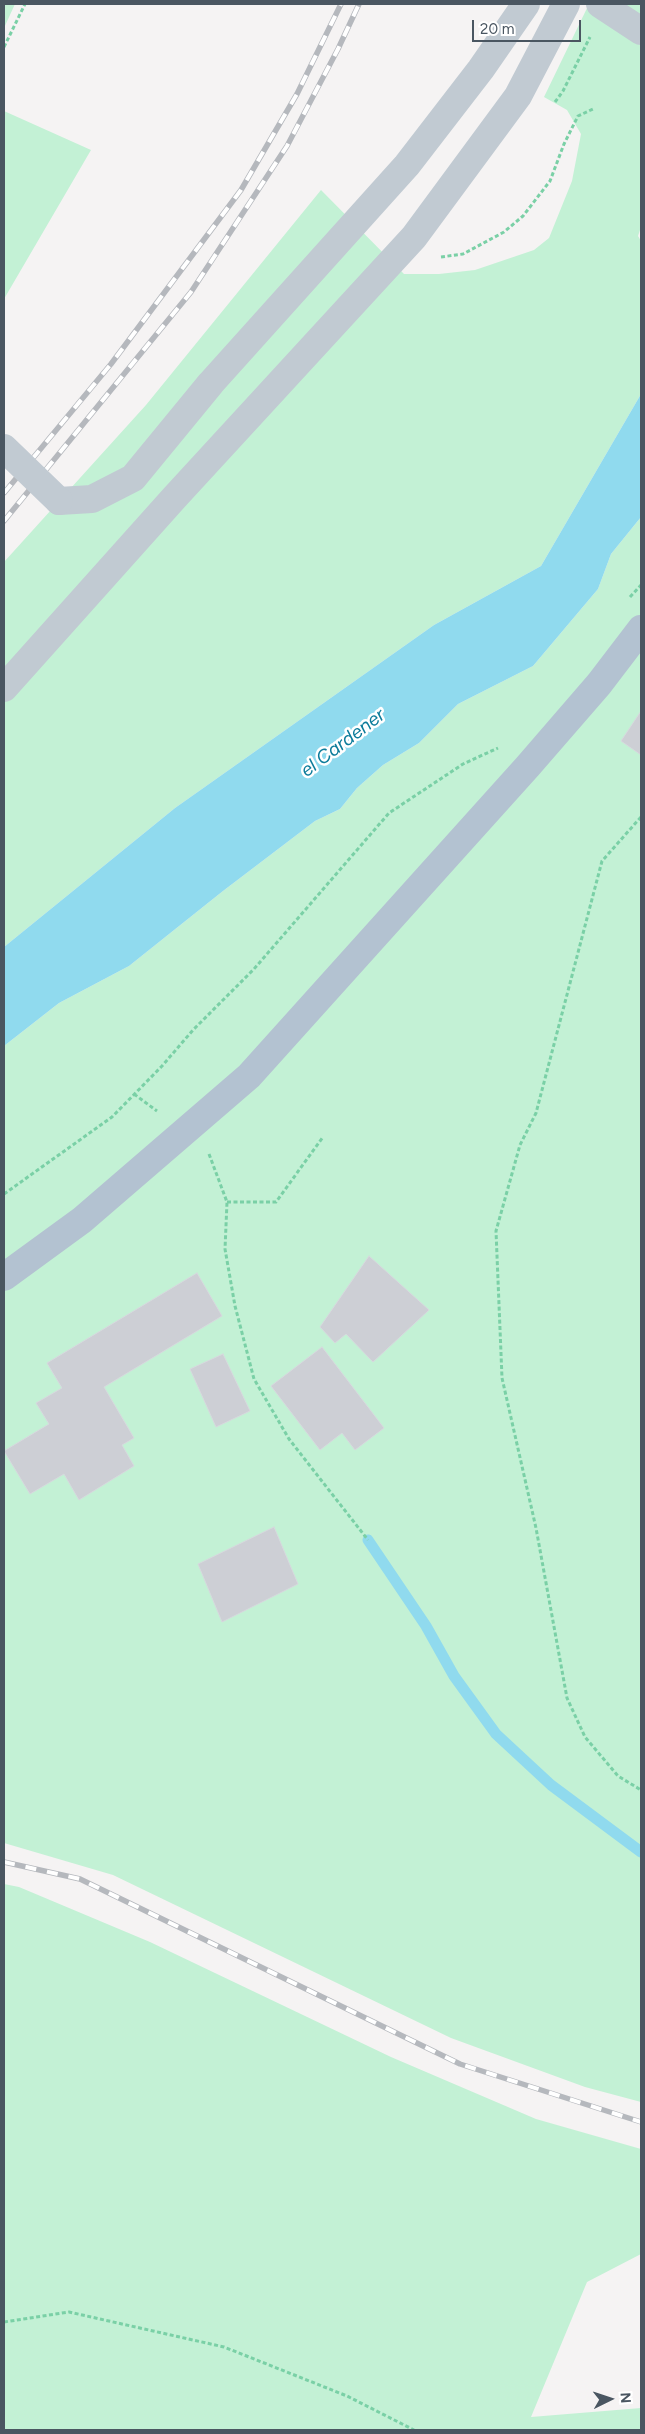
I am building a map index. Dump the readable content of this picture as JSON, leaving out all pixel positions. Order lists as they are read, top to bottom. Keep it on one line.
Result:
{"water":["el Cardener"],"scale_bar":"20 m","north":"right"}
